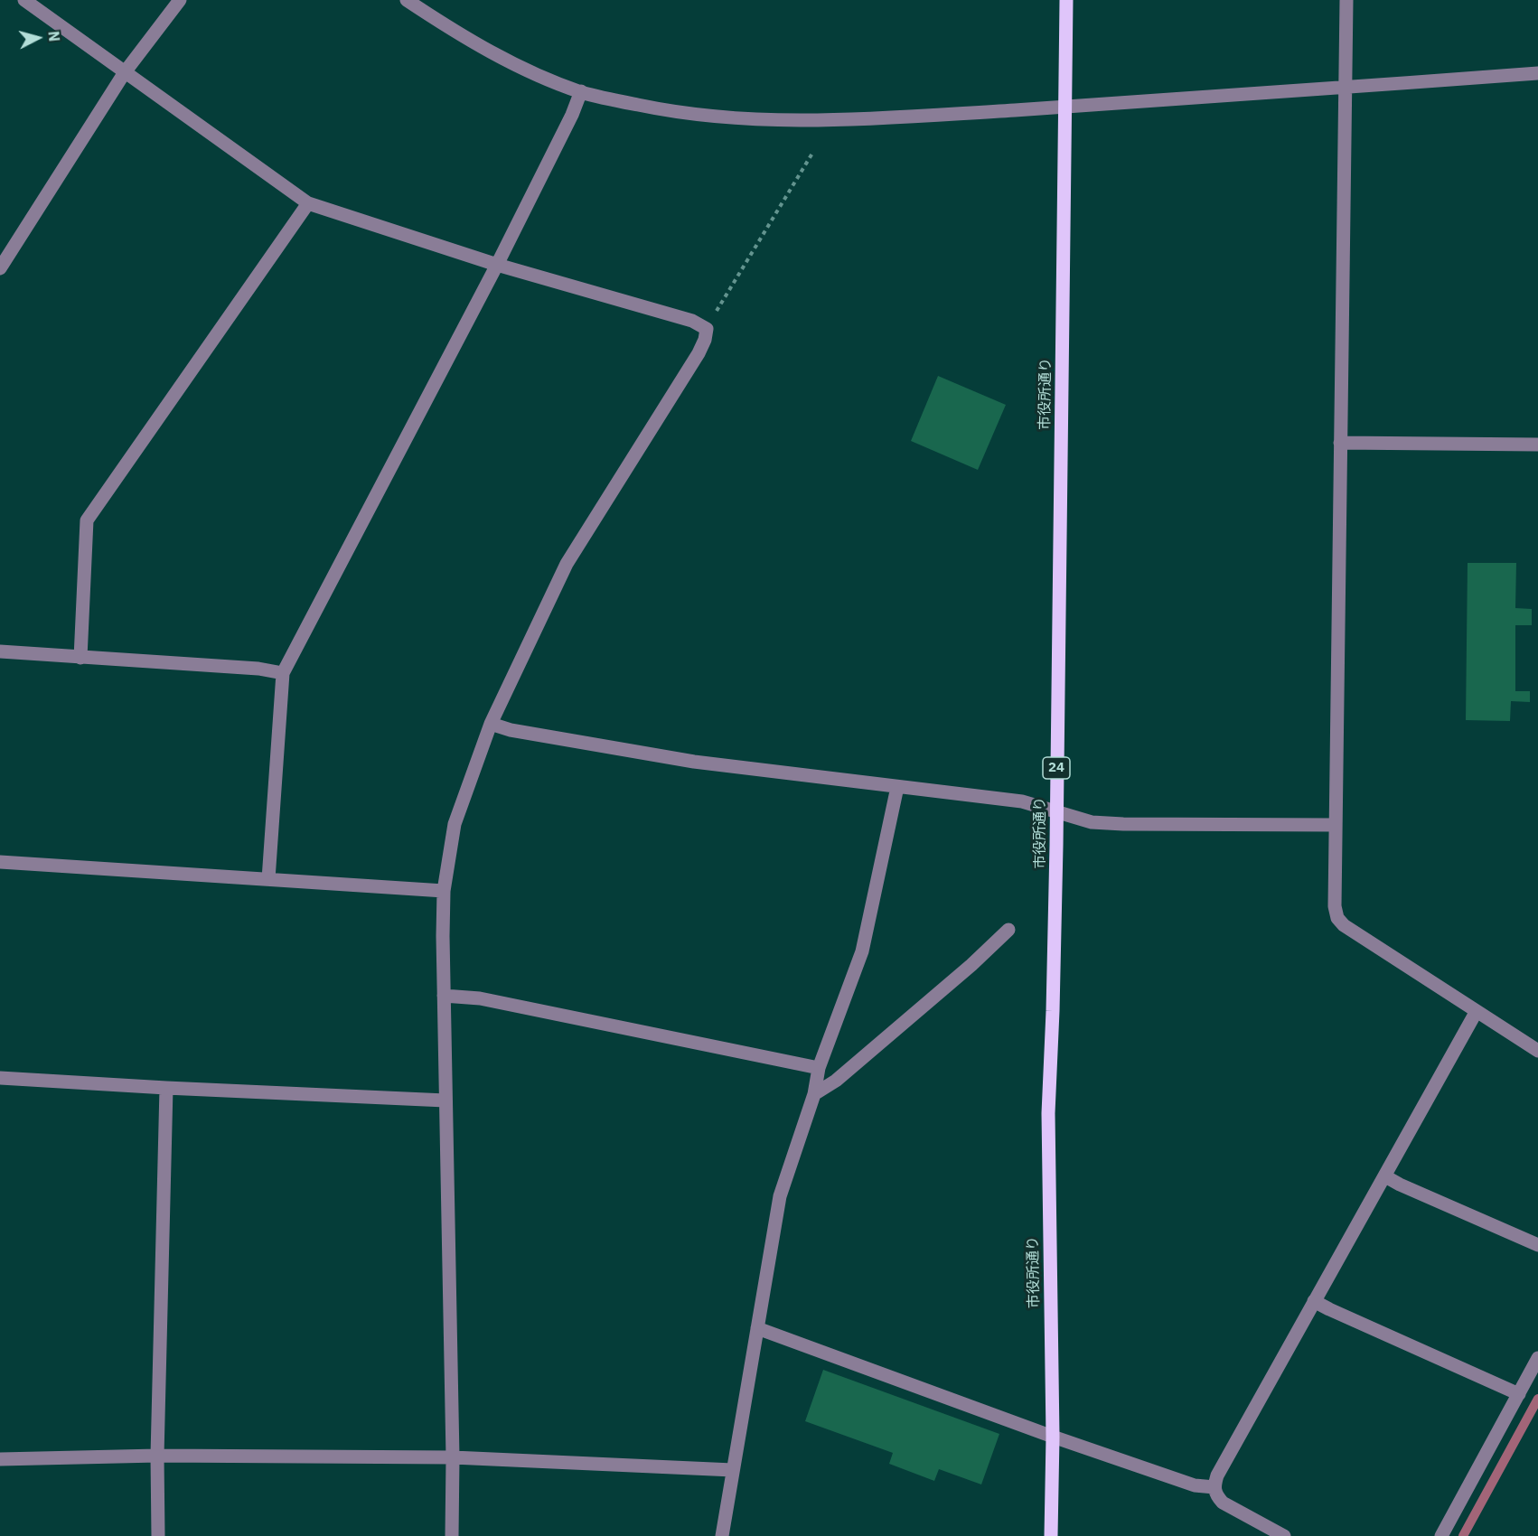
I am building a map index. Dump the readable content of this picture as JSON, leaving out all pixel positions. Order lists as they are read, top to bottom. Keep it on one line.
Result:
{"streets":{"main road":["市役所通り","24"]},"north":"right"}
